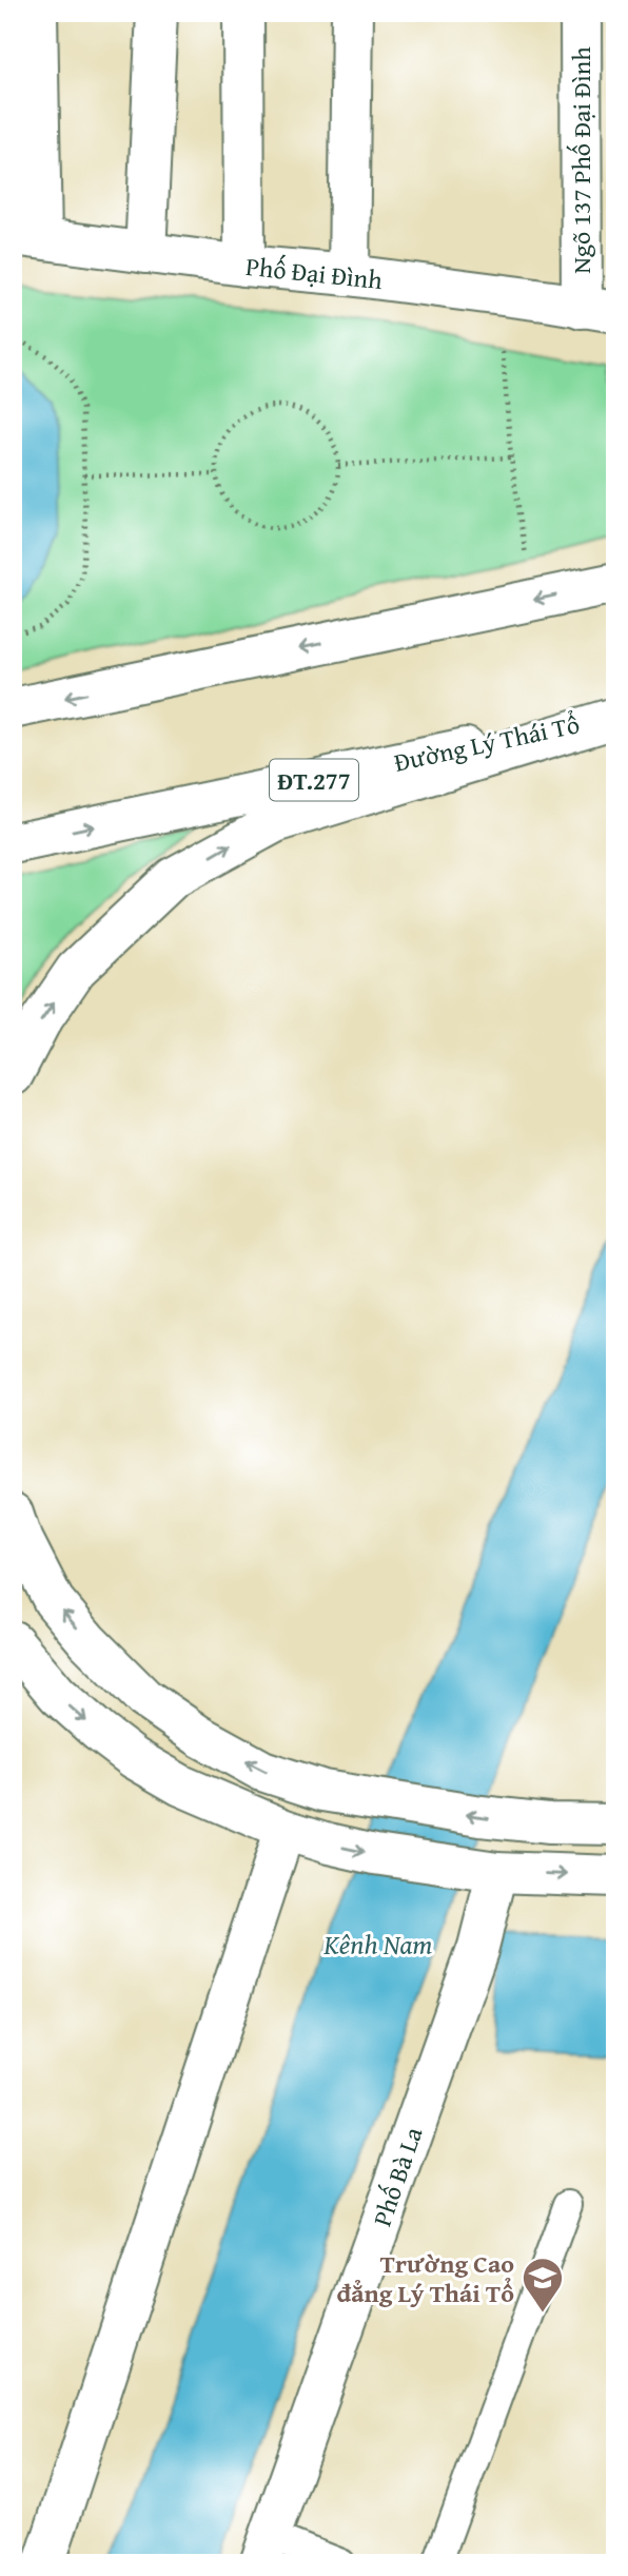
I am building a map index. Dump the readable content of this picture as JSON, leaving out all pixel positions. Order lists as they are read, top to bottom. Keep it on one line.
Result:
{"streets":{"main road":["Ngõ 137 Phố Đại Đình","Phố Đại Đình","Đường Lý Thái Tổ","ĐT.277","Phố Bà La"]},"crossings":[["Ngõ 137 Phố Đại Đình","Phố Đại Đình"]],"water":["Kênh Nam"],"places":{"school or university":["Trường Cao đẳng Lý Thái Tổ"]}}
